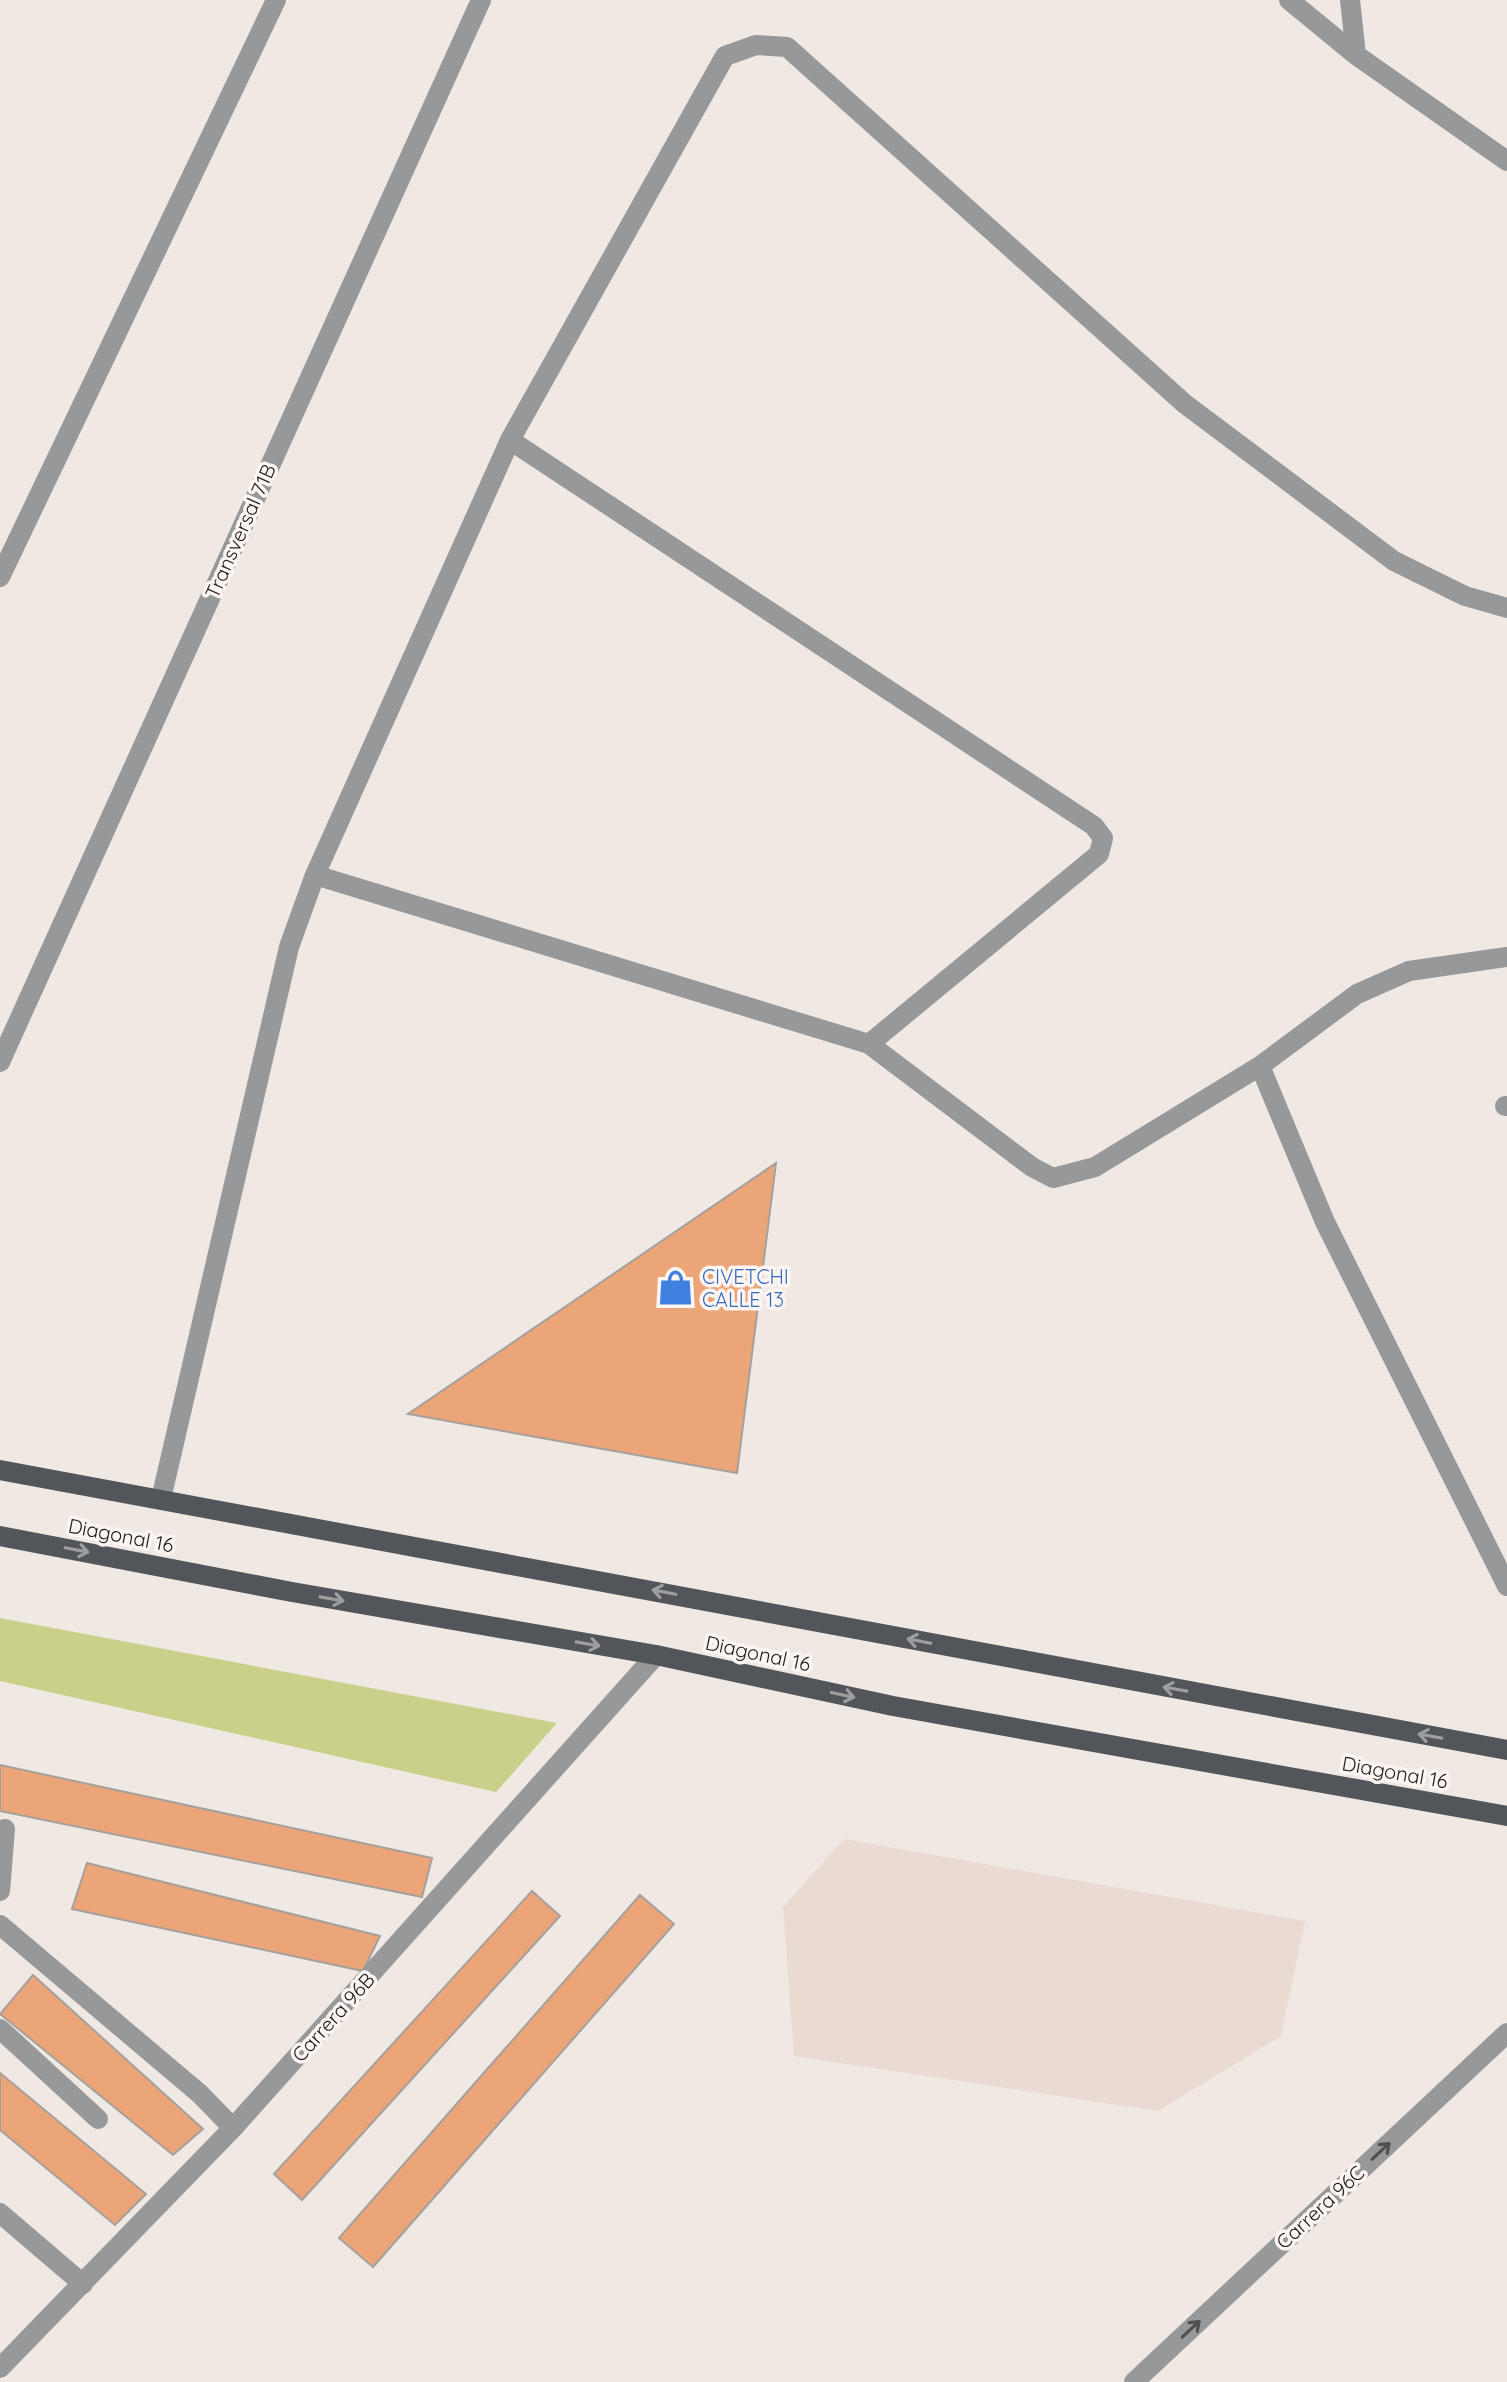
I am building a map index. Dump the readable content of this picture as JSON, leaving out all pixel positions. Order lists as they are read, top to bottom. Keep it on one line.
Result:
{"streets":{"main road":["Diagonal 16"],"street":["Transversal 71B","Carrera 96B","Carrera 96C"]},"crossings":[["Diagonal 16","Carrera 96B"]],"one_way":["Carrera 96C"],"places":{"shop":["CIVETCHI CALLE 13"]}}
